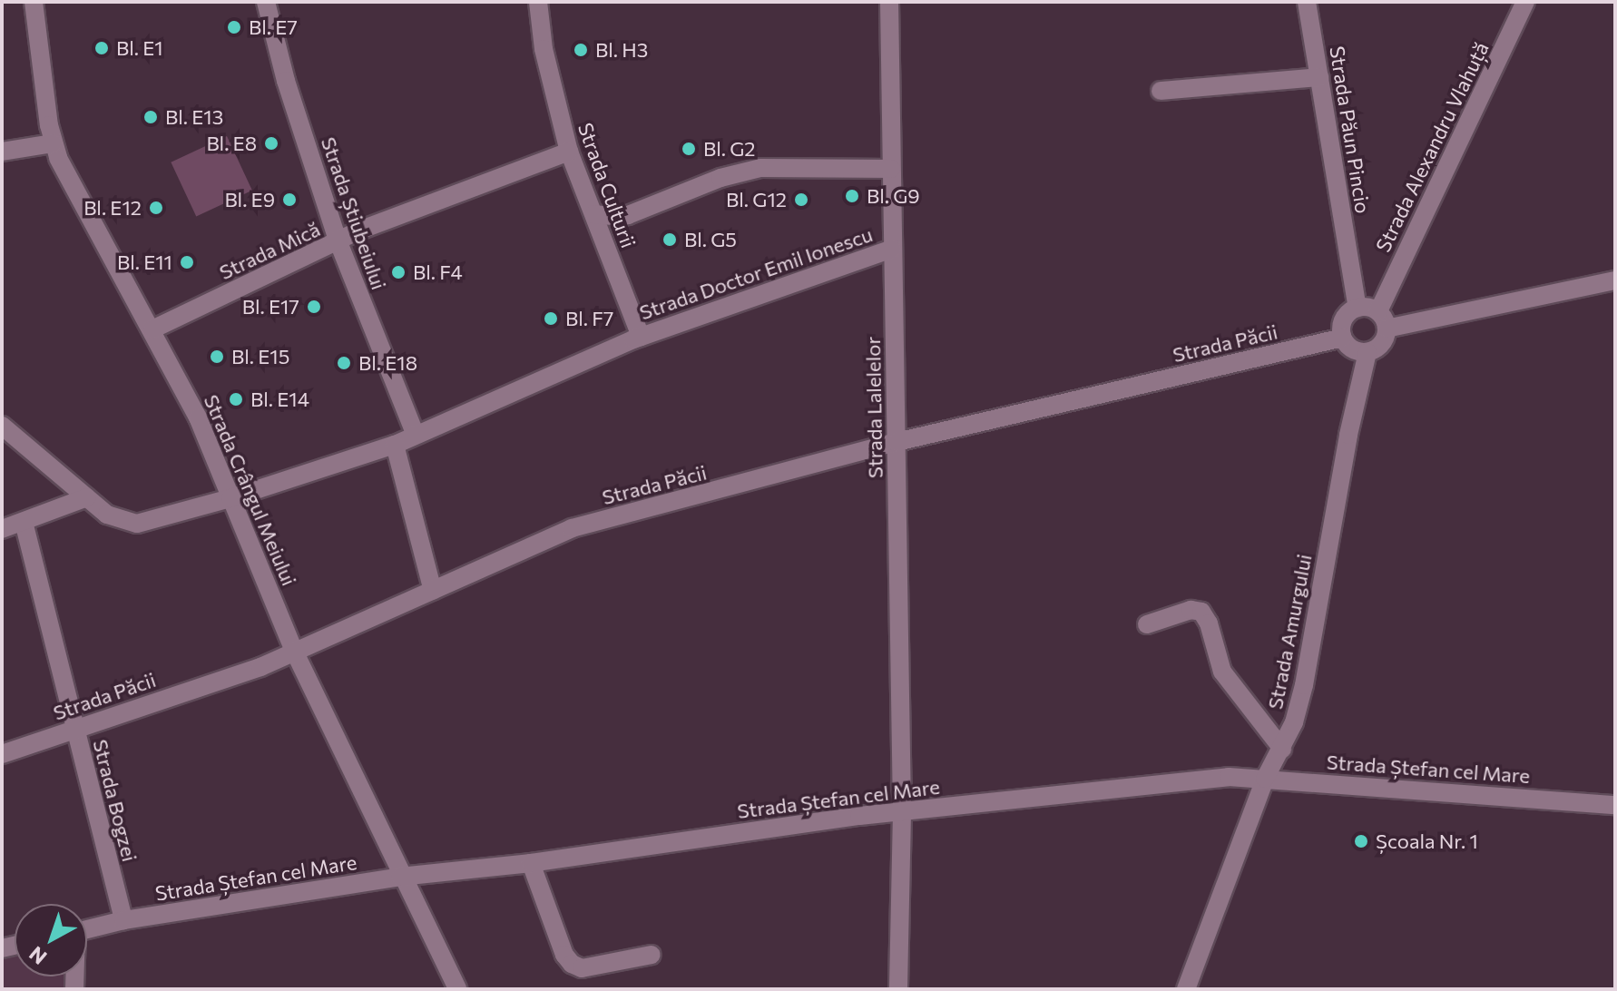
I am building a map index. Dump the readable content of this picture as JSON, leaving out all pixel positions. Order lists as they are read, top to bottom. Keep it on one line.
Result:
{"streets":{"street":["Strada Păun Pincio","Strada Alexandru Vlahuță","Strada Culturii","Strada Știubeiului","Strada Mică","Strada Doctor Emil Ionescu","Strada Păcii","Strada Lalelelor","Strada Crângul Meiului","Strada Amurgului","Strada Ștefan cel Mare","Strada Bogzei"]},"crossings":[["Strada Păun Pincio","Strada Alexandru Vlahuță"],["Strada Păun Pincio","Strada Păcii"],["Strada Păun Pincio","Strada Amurgului"],["Strada Alexandru Vlahuță","Strada Păcii"],["Strada Alexandru Vlahuță","Strada Amurgului"],["Strada Culturii","Strada Mică"],["Strada Culturii","Strada Doctor Emil Ionescu"],["Strada Știubeiului","Strada Mică"],["Strada Știubeiului","Strada Doctor Emil Ionescu"],["Strada Mică","Strada Crângul Meiului"],["Strada Doctor Emil Ionescu","Strada Lalelelor"],["Strada Doctor Emil Ionescu","Strada Crângul Meiului"],["Strada Păcii","Strada Lalelelor"],["Strada Păcii","Strada Crângul Meiului"],["Strada Păcii","Strada Amurgului"],["Strada Păcii","Strada Bogzei"],["Strada Lalelelor","Strada Ștefan cel Mare"],["Strada Crângul Meiului","Strada Ștefan cel Mare"],["Strada Amurgului","Strada Ștefan cel Mare"],["Strada Ștefan cel Mare","Strada Bogzei"]],"places":["Bl. E7","Bl. E1","Bl. H3","Bl. E13","Bl. E8","Bl. G2","Bl. G9","Bl. E9","Bl. G12","Bl. E12","Bl. G5","Bl. E11","Bl. F4","Bl. E17","Bl. F7","Bl. E15","Bl. E18","Bl. E14","Școala Nr. 1"],"north":"bottom left"}
